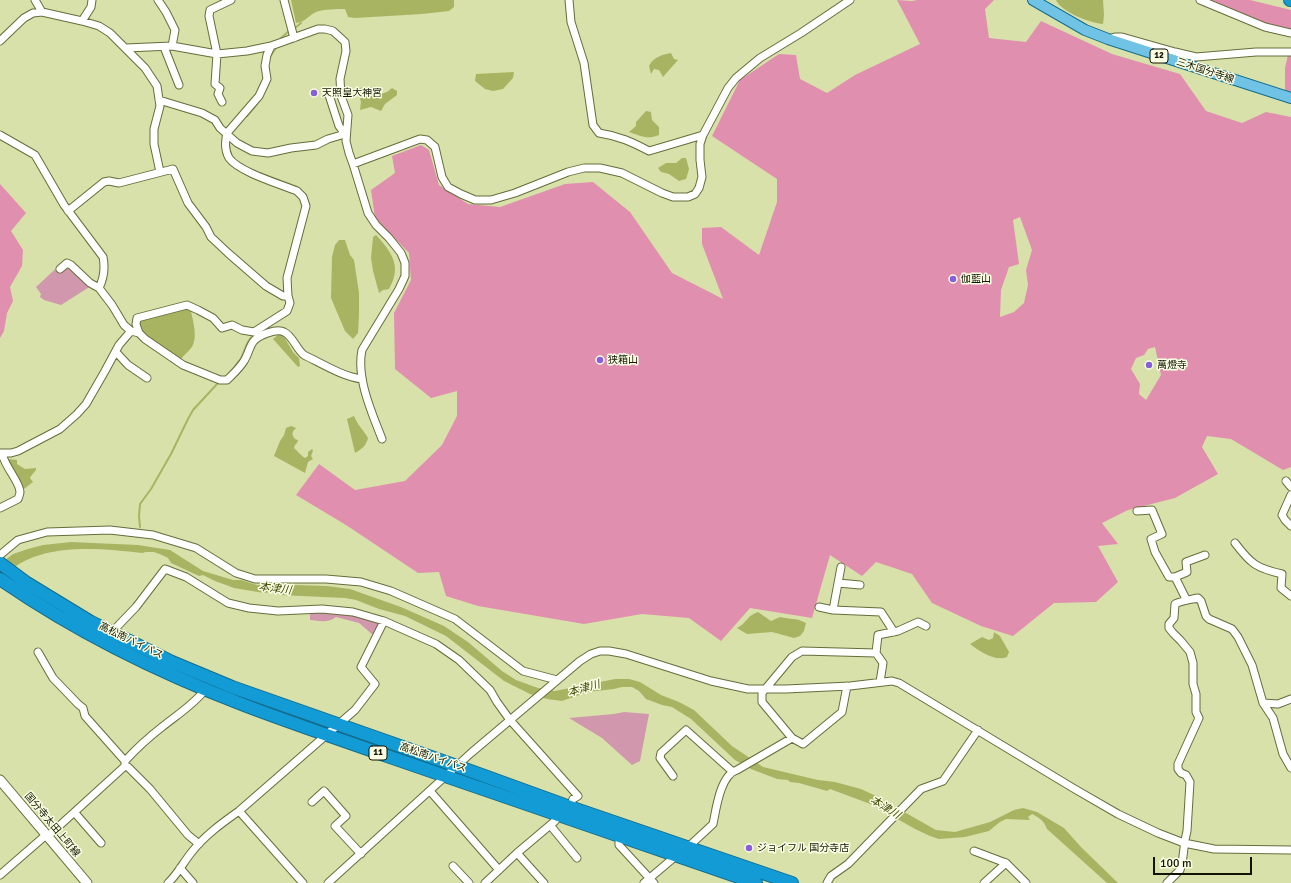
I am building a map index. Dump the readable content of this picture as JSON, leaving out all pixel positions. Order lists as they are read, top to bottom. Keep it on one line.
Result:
{"streets":{"highway":["高松南バイパス","11"],"main road":["12","三木国分寺線","国分寺太田上町線"]},"water":["本津川"],"places":["天照皇大神宮","伽藍山","狭箱山","萬燈寺","ジョイフル 国分寺店"],"scale_bar":"100 m"}
